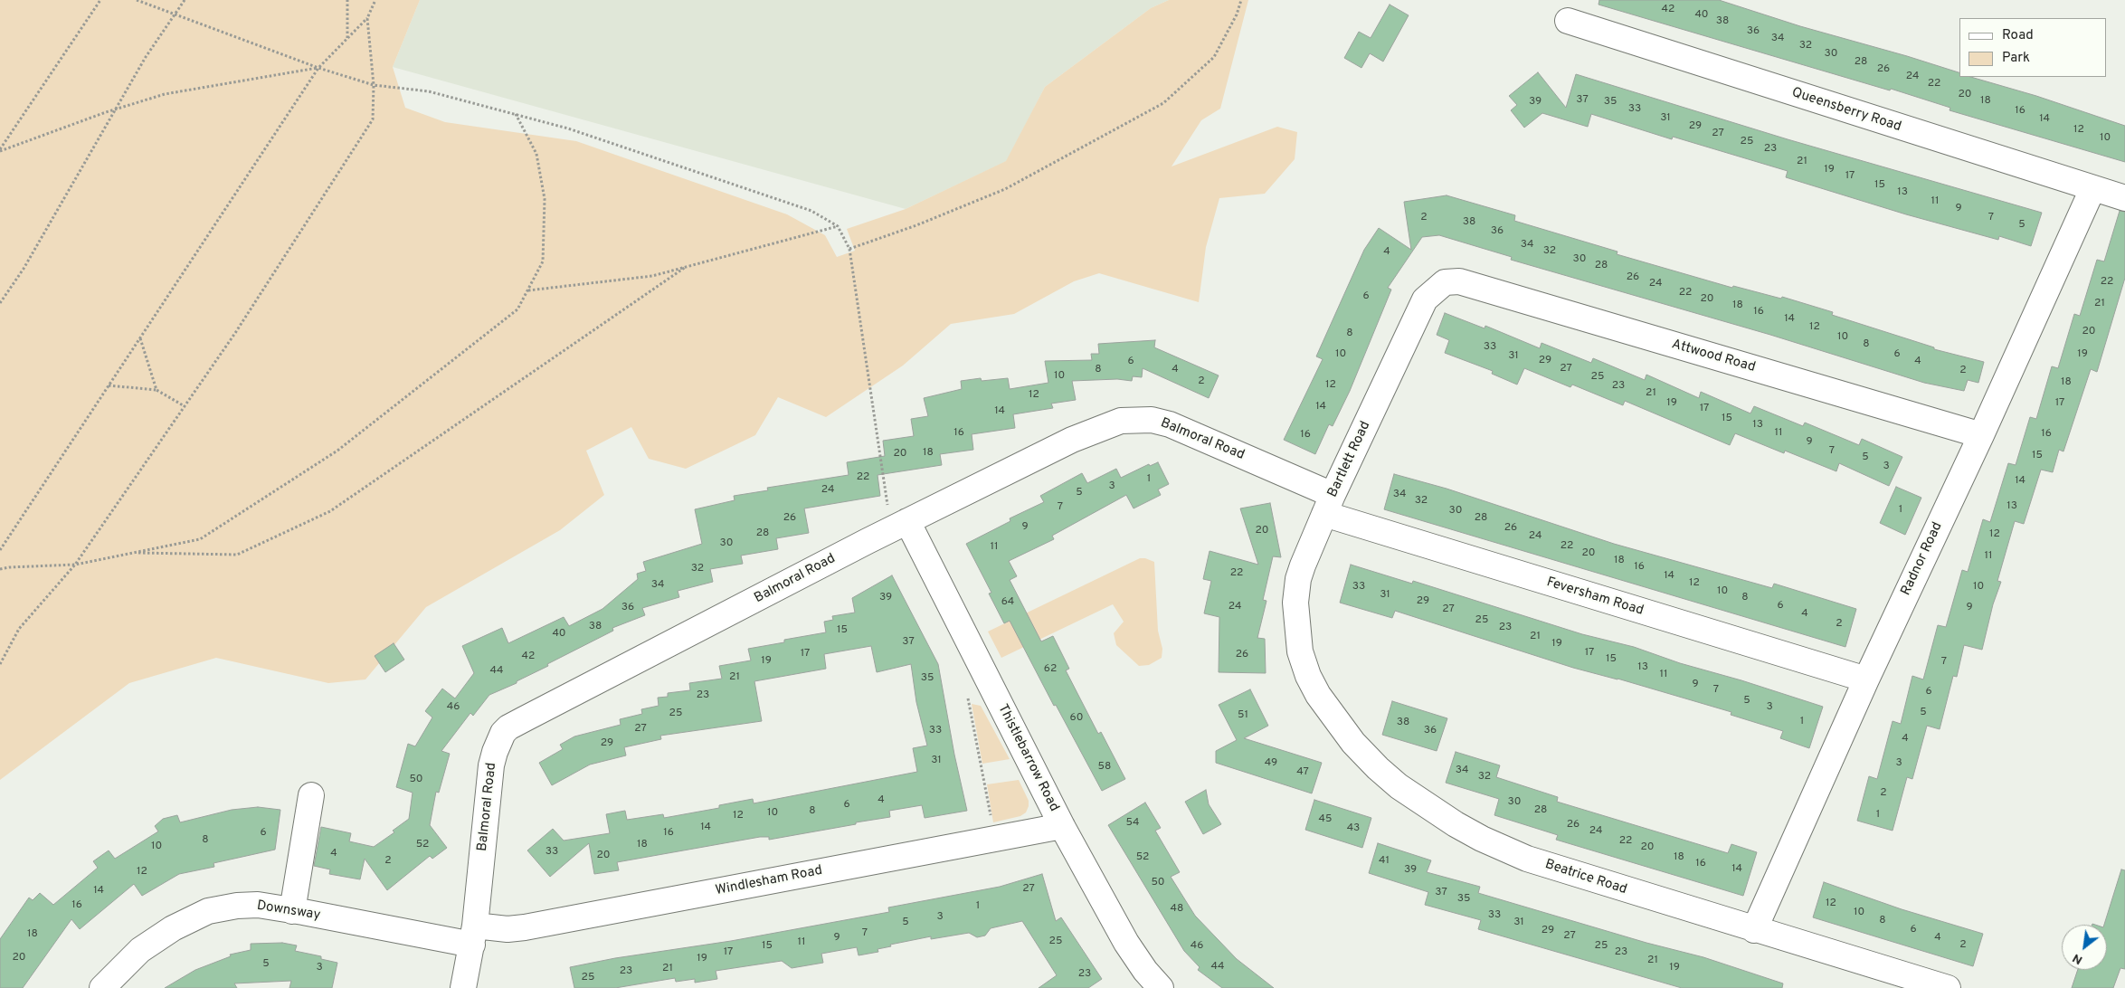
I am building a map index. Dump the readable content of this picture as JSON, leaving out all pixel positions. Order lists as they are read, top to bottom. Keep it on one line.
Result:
{"streets":{"street":["Queensberry Road","Attwood Road","Balmoral Road","Bartlett Road","Radnor Road","Feversham Road","Thistlebarrow Road","Beatrice Road","Windlesham Road","Downsway"]},"crossings":[["Queensberry Road","Radnor Road"],["Attwood Road","Bartlett Road"],["Attwood Road","Radnor Road"],["Balmoral Road","Bartlett Road"],["Balmoral Road","Feversham Road"],["Balmoral Road","Thistlebarrow Road"],["Balmoral Road","Windlesham Road"],["Balmoral Road","Downsway"],["Bartlett Road","Feversham Road"],["Bartlett Road","Beatrice Road"],["Radnor Road","Feversham Road"],["Radnor Road","Beatrice Road"],["Thistlebarrow Road","Windlesham Road"],["Windlesham Road","Downsway"]],"house_numbers":["42","40","38","36","34","32","30","28","26","24","22","20","37","18","39","35","33","16","31","14","29","12","27","10","25","23","21","19","17","15","13","11","9","2","7","38","5","36","34","32","4","30","28","26","22","24","22","6","20","21","18","16","14","12","20","8","10","8","33","10","6","19","31","29","6","4","27","8","4","2","10","25","2","18","12","23","21","12","19","17","14","17","14","15","13","16","11","16","16","9","7","18","20","15","5","3","22","1","14","3","24","5","34","32","13","7","1","30","26","28","9","26","20","28","12","24","30","22","11","20","11","18","16","32","22","14","12","34","33","10","10","31","39","8","29","64","6","24","36","9","27","4","25","2","38","23","15","40","21","37","19","17","17","26","42","15","19","7","13","62","44","11","21","35","9","7","6","23","5","46","3","5","25","51","60","1","38","27","33","36","4","29","31","49","3","58","34","47","32","50","2","4","30","6","28","8","10","1","12","45","54","26","14","43","24","6","16","8","22","52","18","10","20","33","4","20","52","18","2","41","16","14","39","12","50","27","14","37","35","12","16","1","48","10","33","3","8","5","31","6","29","7","18","27","9","4","25","11","2","15","46","25","17","23","20","19","21","5","44","3","19","21","23","23","25"],"legend":["Road","Park"],"north":"bottom left"}
